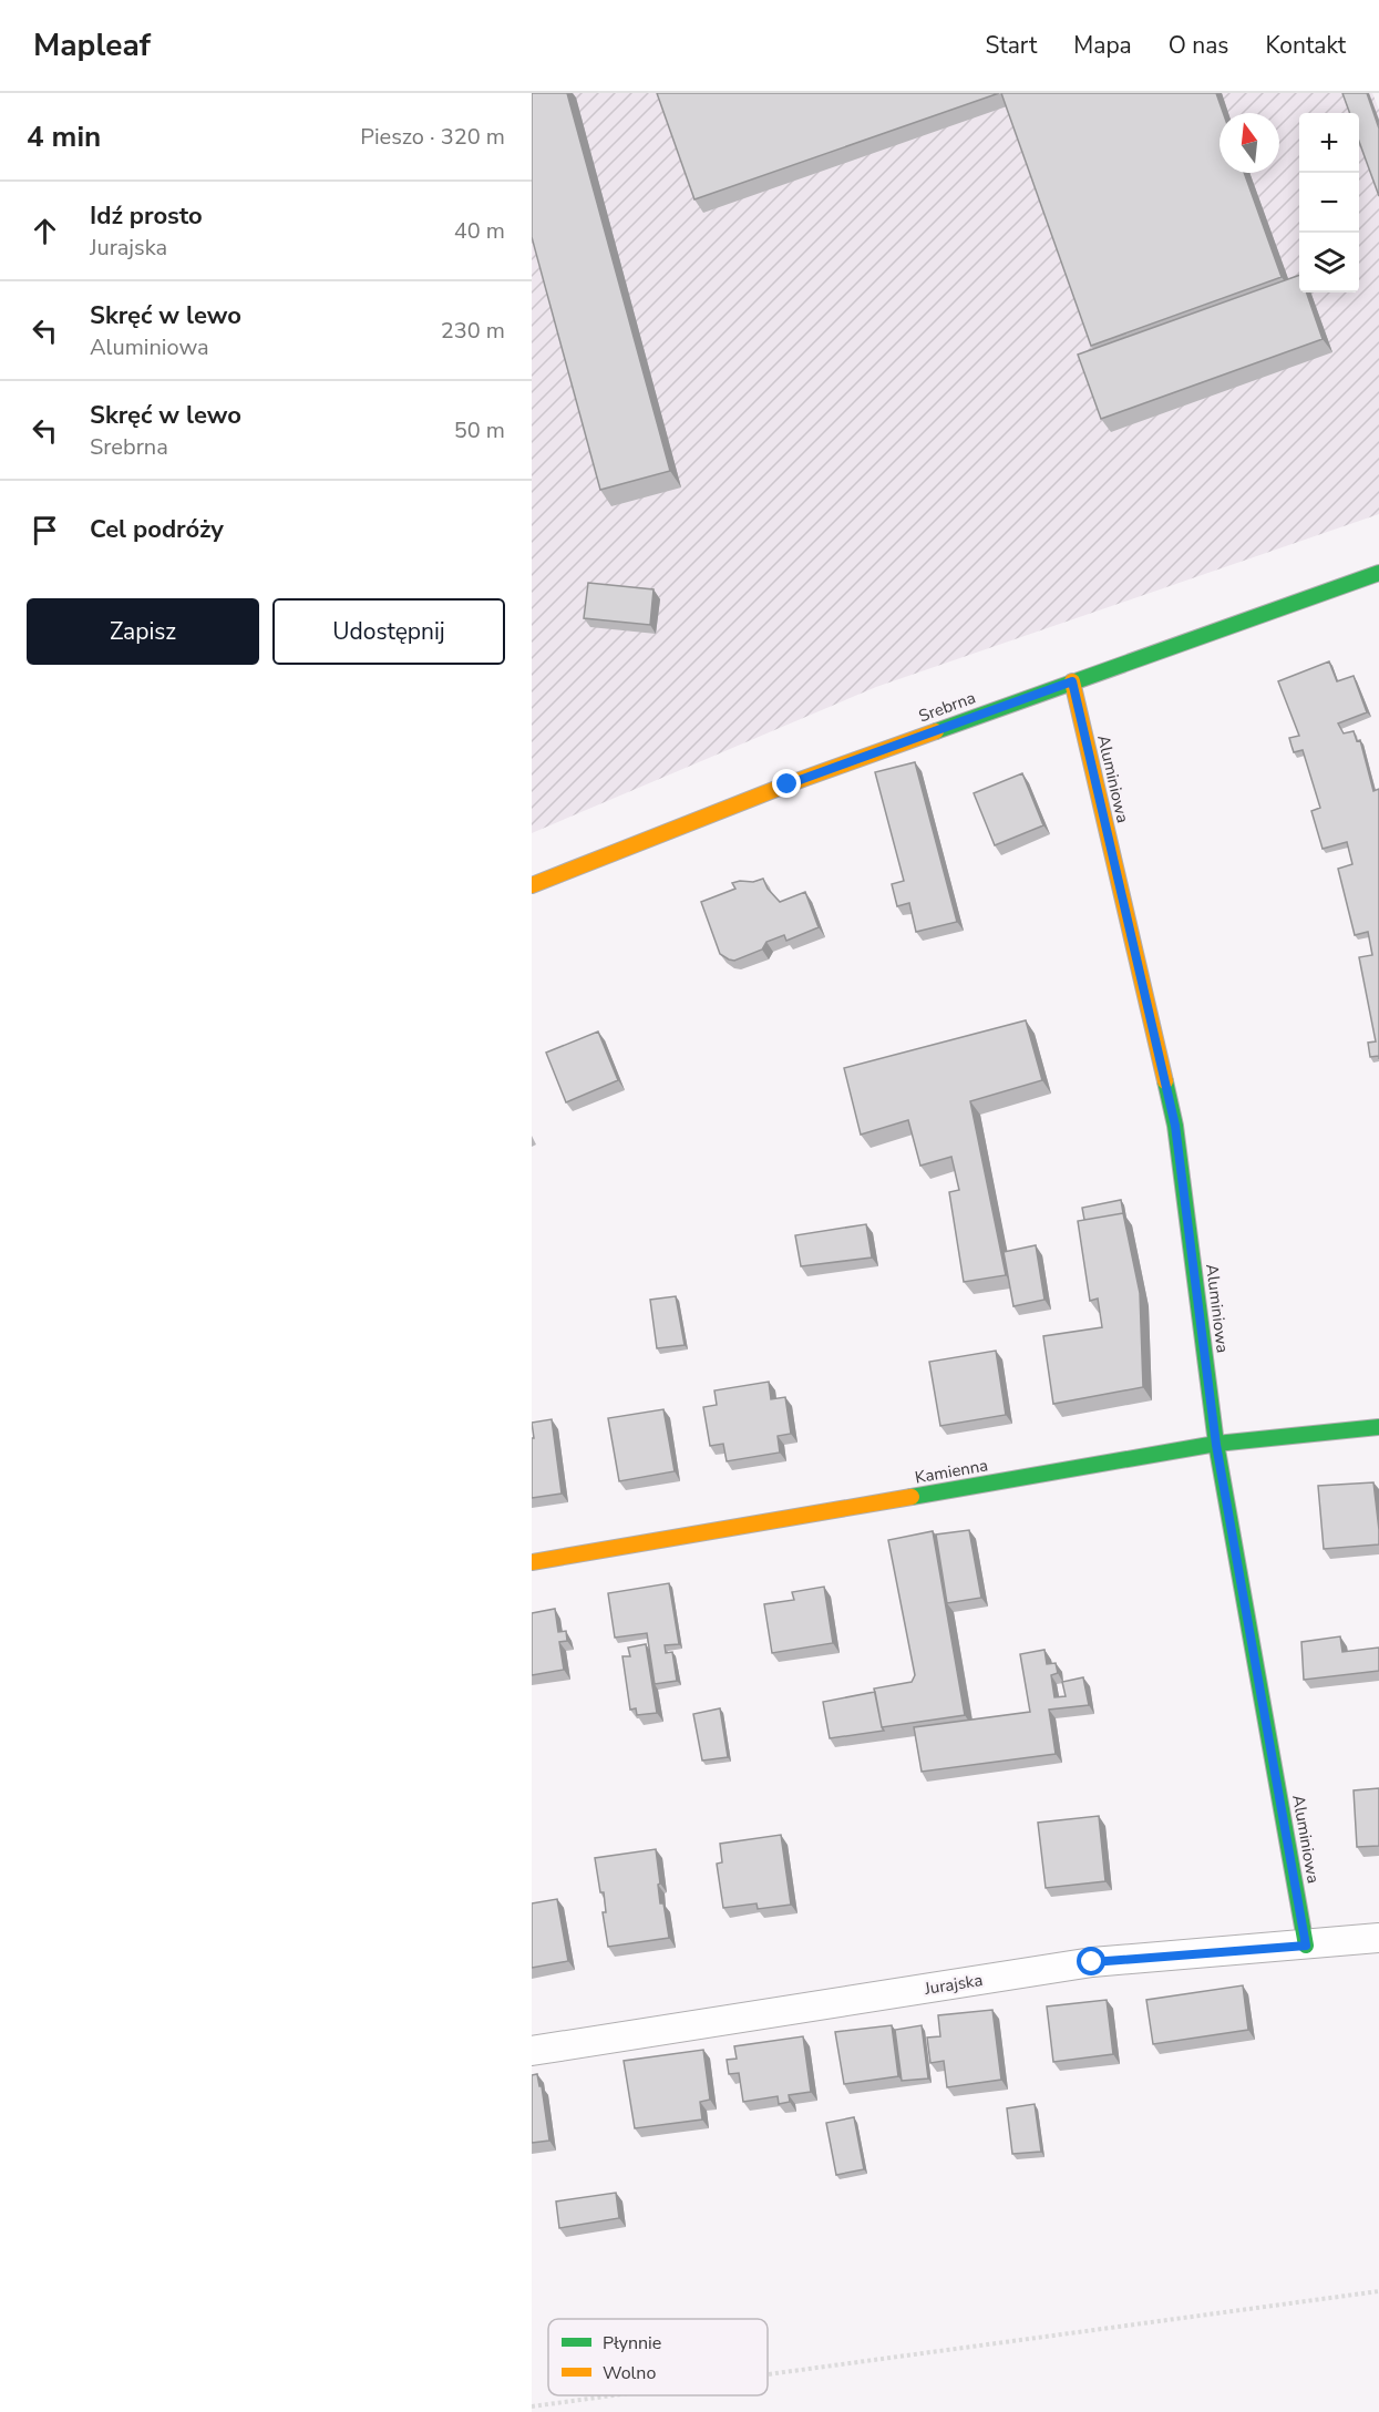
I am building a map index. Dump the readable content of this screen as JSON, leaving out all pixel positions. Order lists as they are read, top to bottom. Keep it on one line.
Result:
{"streets":{"street":["Srebrna","Aluminiowa","Kamienna","Jurajska"]},"crossings":[["Srebrna","Aluminiowa"],["Aluminiowa","Kamienna"],["Aluminiowa","Jurajska"]],"legend":["Płynnie","Wolno"],"north":"top","page":{"header":"Mapleaf","nav":["Start","Mapa","O nas","Kontakt"],"heading":["4 min","Pieszo · 320 m"],"map_buttons":["+","−"],"list":[["Idź prosto","Jurajska","40 m"],["Skręć w lewo","Aluminiowa","230 m"],["Skręć w lewo","Srebrna","50 m"],"Cel podróży"],"buttons":["Zapisz","Udostępnij"]}}
